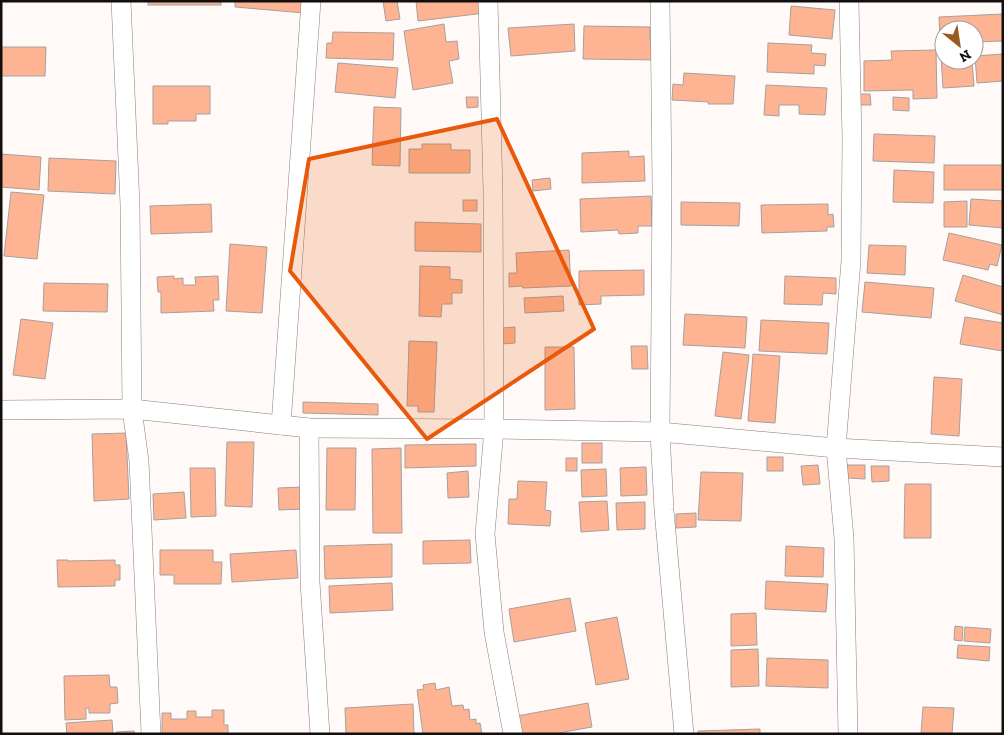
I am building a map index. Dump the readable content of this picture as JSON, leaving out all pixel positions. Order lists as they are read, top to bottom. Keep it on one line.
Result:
{"north":"bottom right"}
